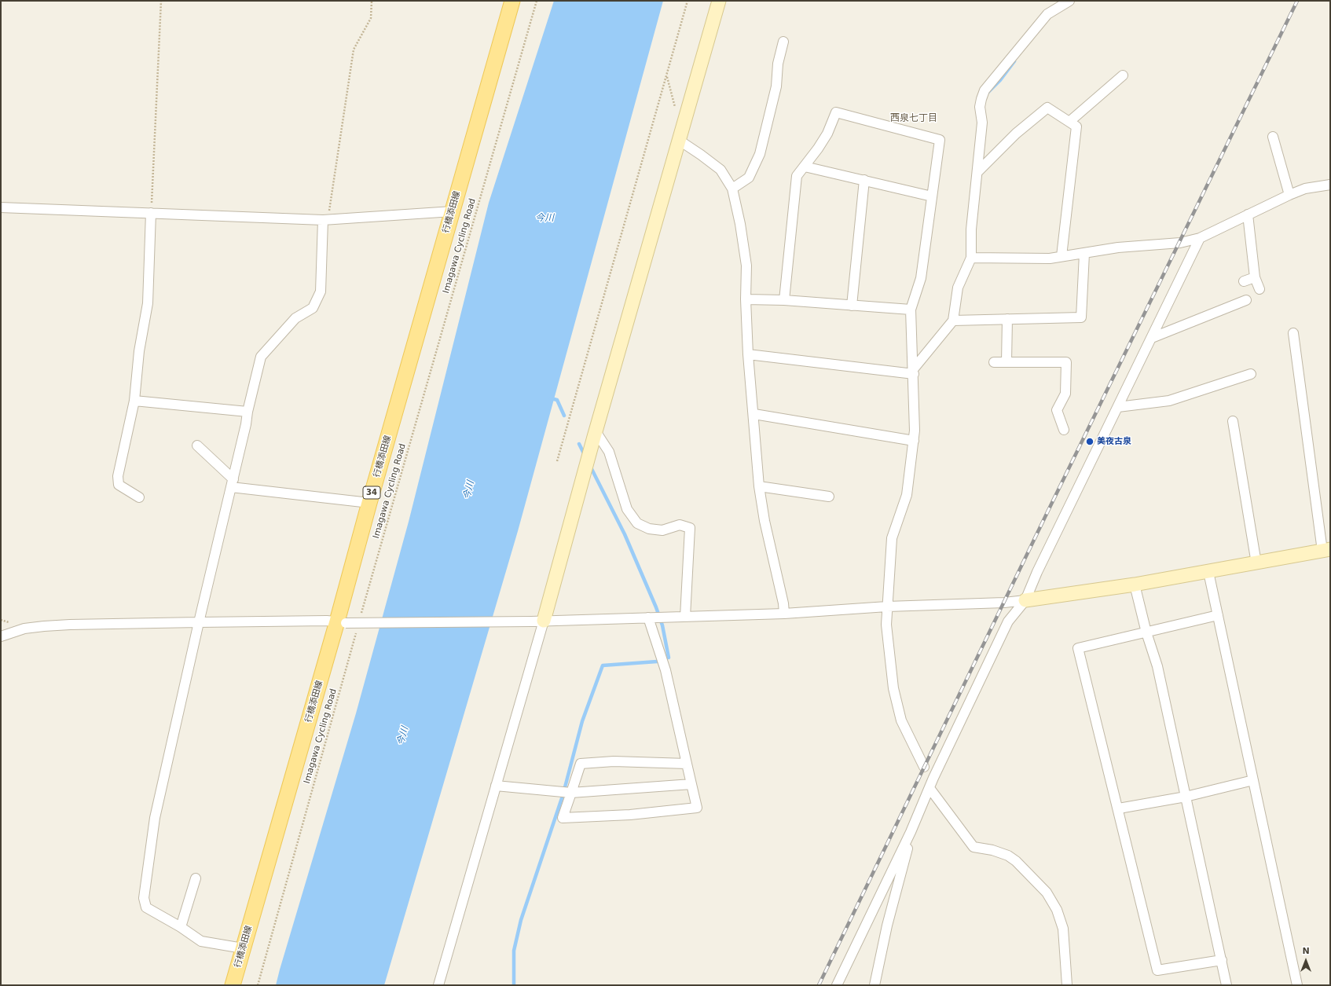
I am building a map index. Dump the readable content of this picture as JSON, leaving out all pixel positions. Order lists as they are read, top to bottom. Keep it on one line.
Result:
{"streets":{"main road":["行橋添田線","34"],"path":["Imagawa Cycling Road"]},"districts":["西泉七丁目"],"water":["今川"],"places":["美夜古泉"],"north":"top"}
